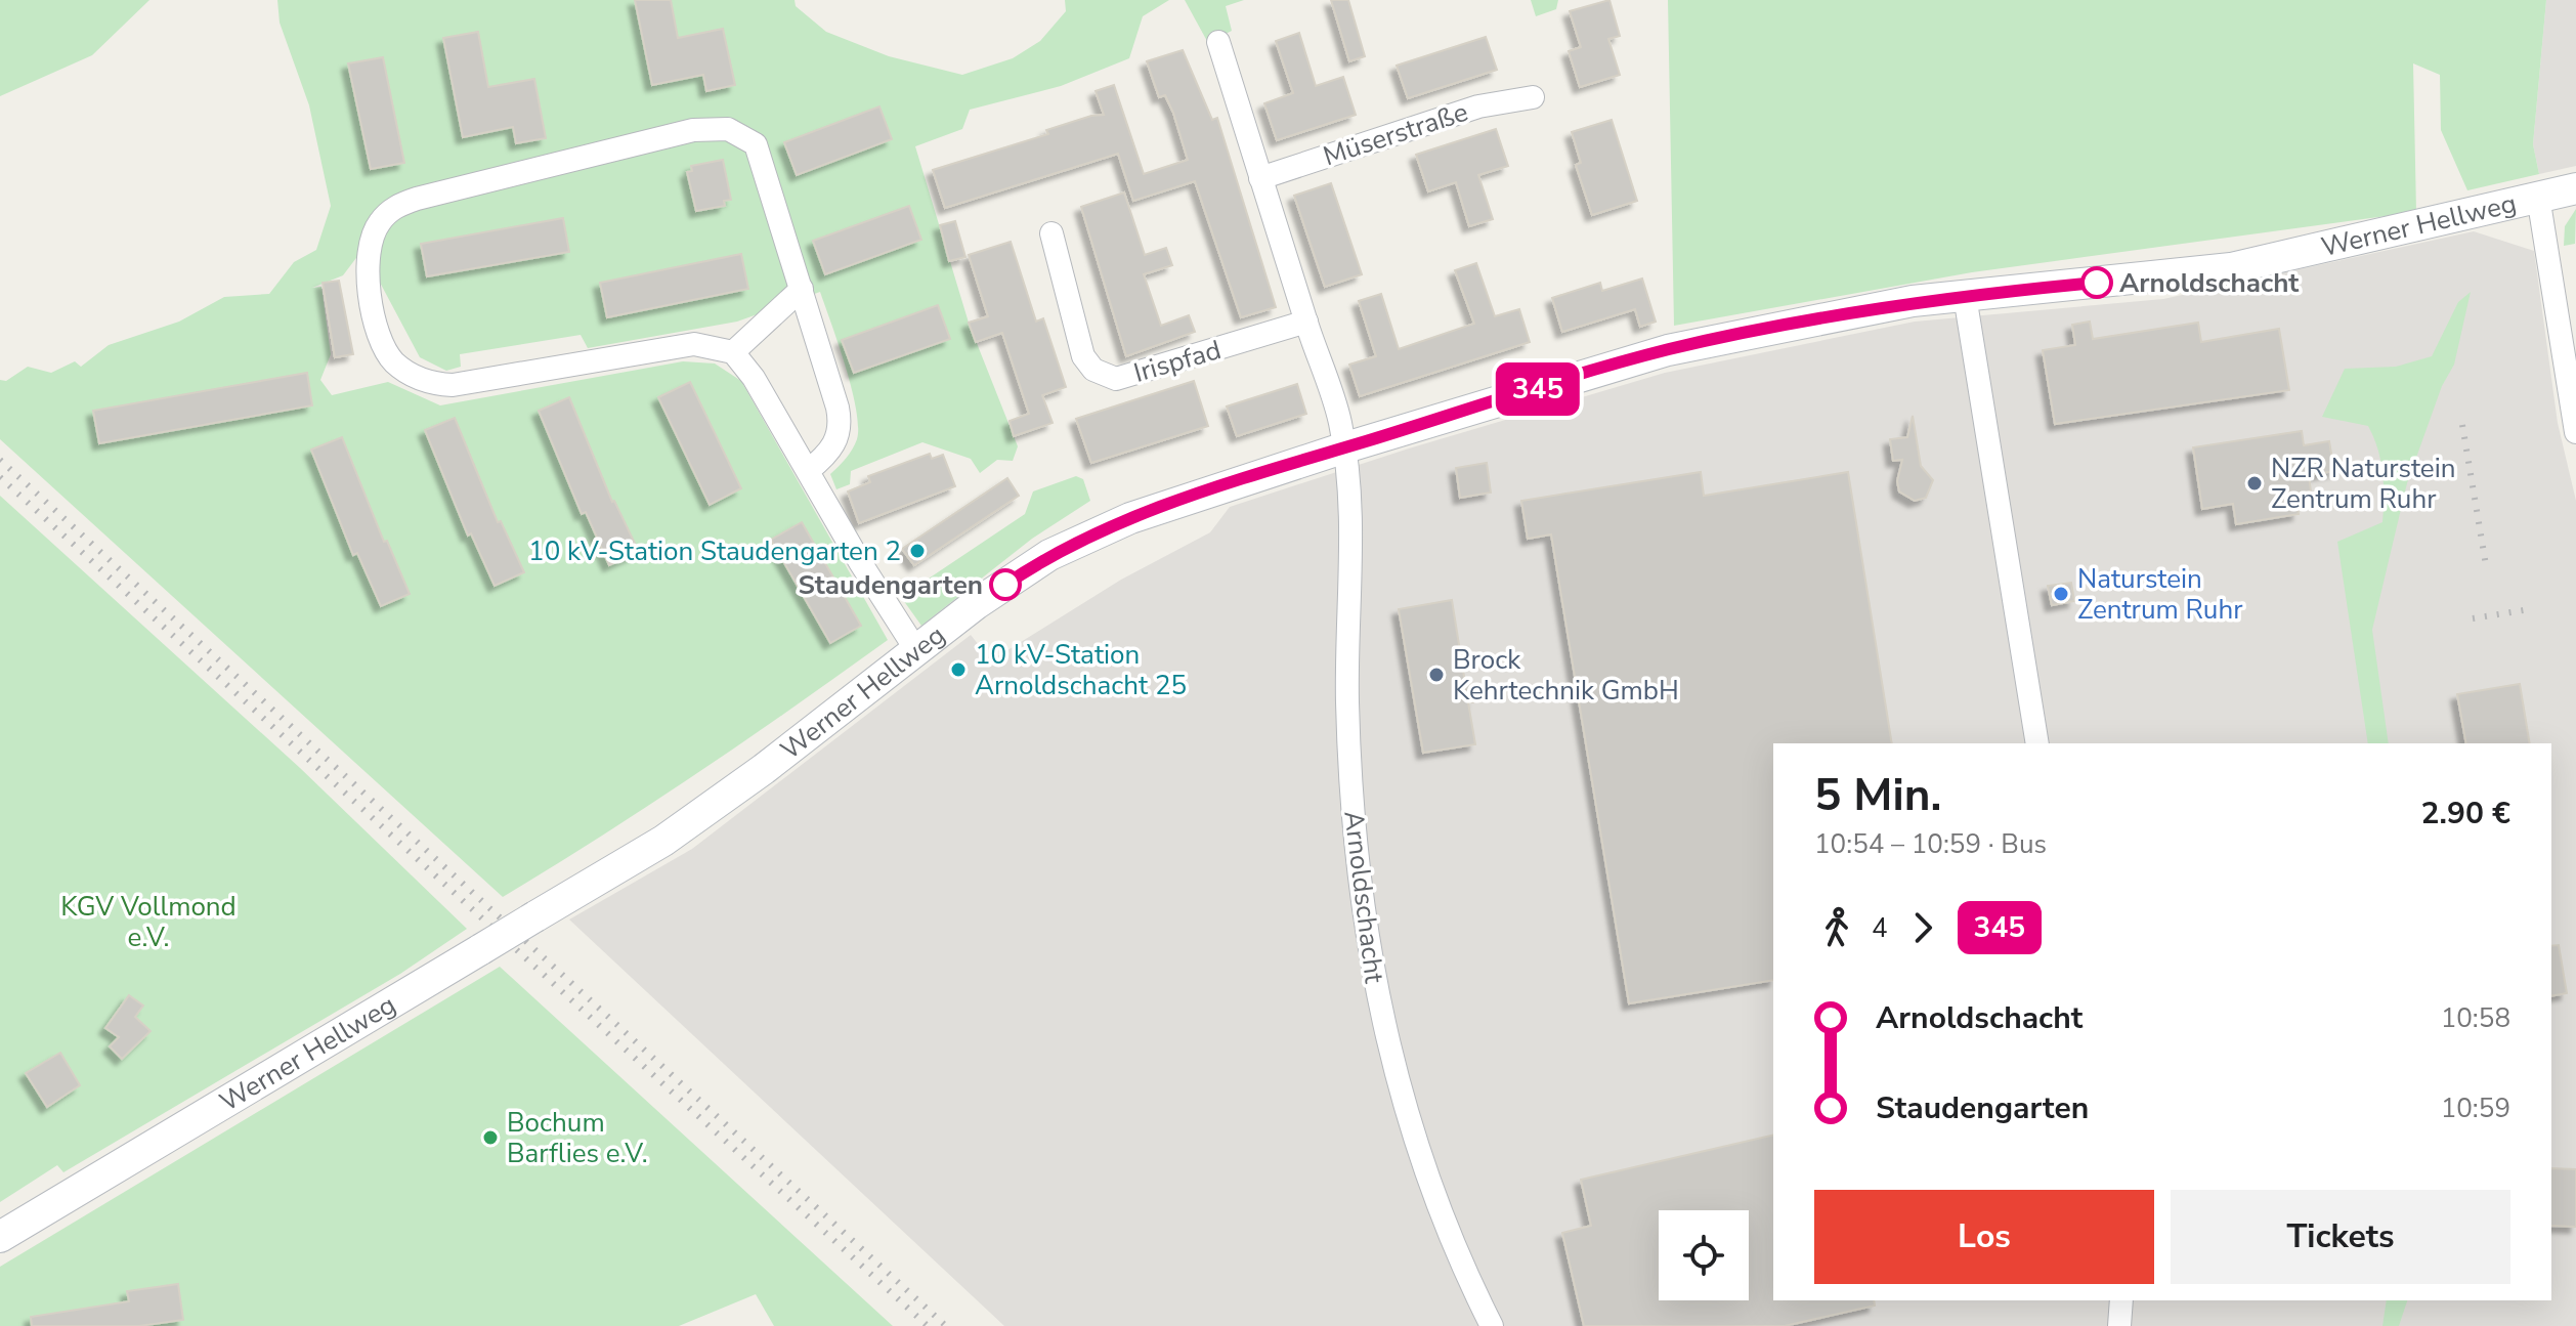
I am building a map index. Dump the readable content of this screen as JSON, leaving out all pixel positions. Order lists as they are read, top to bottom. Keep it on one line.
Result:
{"streets":{"main road":["Werner Hellweg"],"street":["Müserstraße","Irispfad","Arnoldschacht"]},"crossings":[["Werner Hellweg","Arnoldschacht"]],"parks":["KGV Vollmond e.V."],"places":["Arnoldschacht","NZR Naturstein Zentrum Ruhr","10 kV-Station Staudengarten 2","Staudengarten","Naturstein Zentrum Ruhr","10 kV-Station Arnoldschacht 25","Brock Kehrtechnik GmbH","Bochum Barflies e.V."],"lines":["bus line 345"],"page":{"on_map":"345","heading":["5 Min.","10:54 – 10:59 · Bus","2.90 €"],"legs":["4","345"],"list":[{"name":"Arnoldschacht","value":"10:58"},{"name":"Staudengarten","value":"10:59"}],"buttons":["Los","Tickets"]}}
